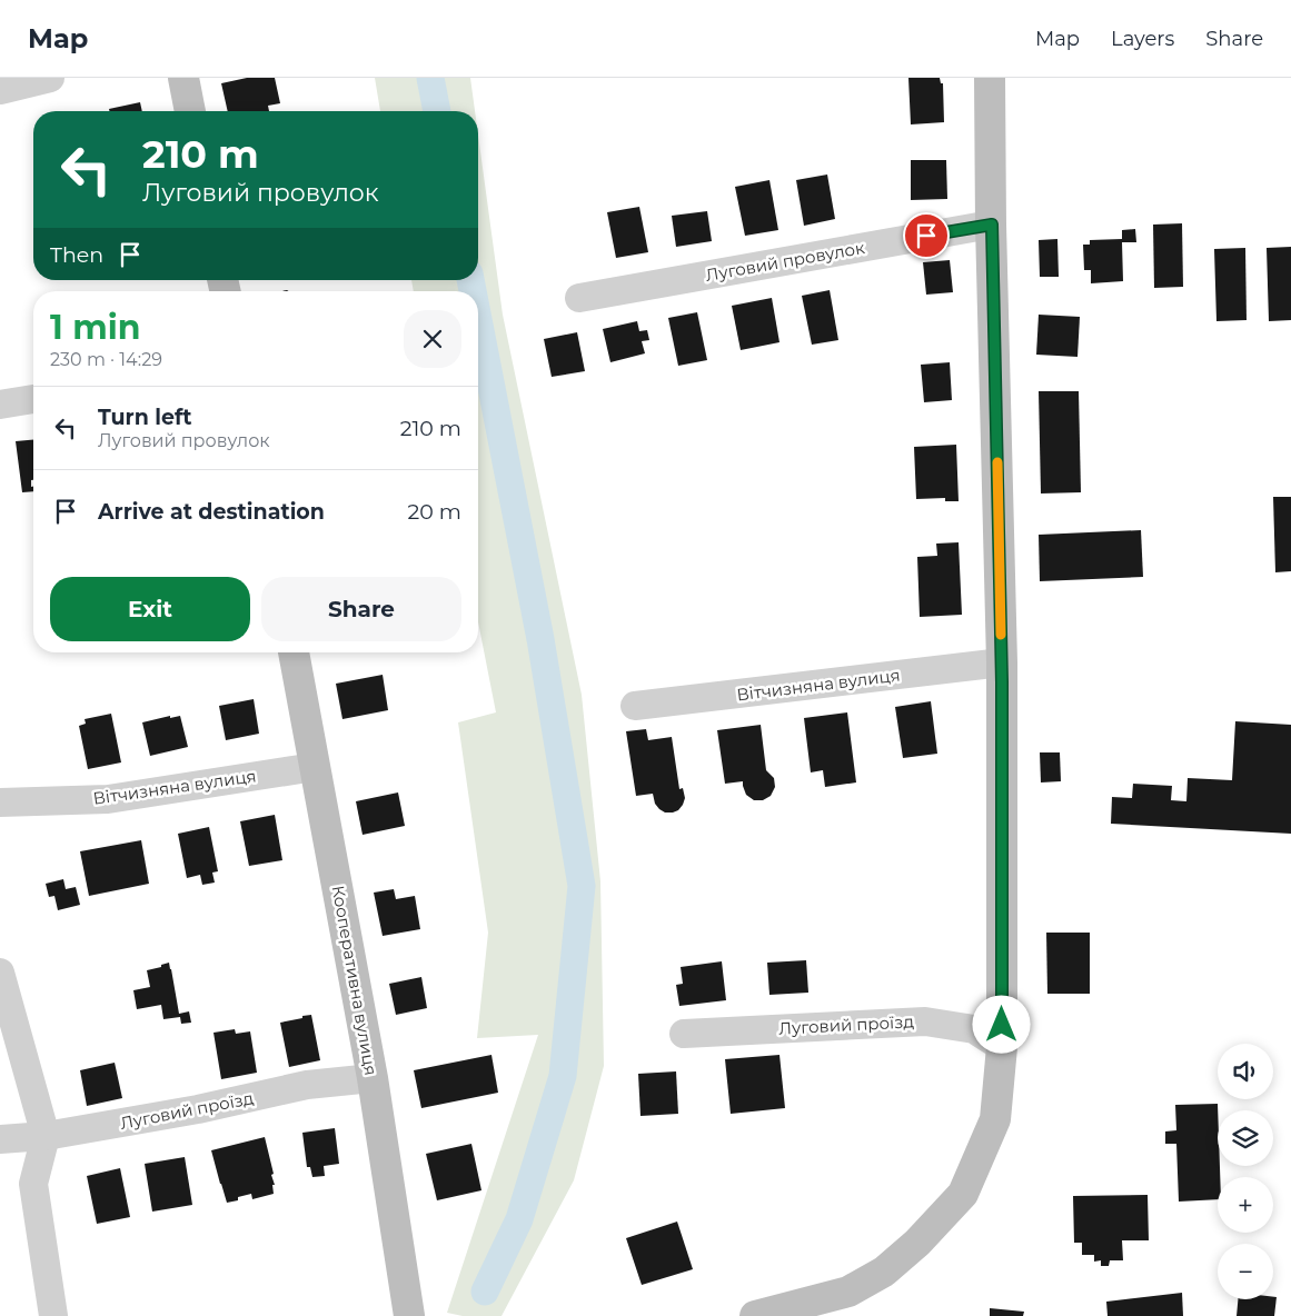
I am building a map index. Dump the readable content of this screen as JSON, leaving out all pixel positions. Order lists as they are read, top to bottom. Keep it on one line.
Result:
{"streets":{"street":["Луговий провулок","Вітчизняна вулиця","Кооперативна вулиця","Луговий проїзд"]},"crossings":[["Вітчизняна вулиця","Кооперативна вулиця"],["Кооперативна вулиця","Луговий проїзд"]],"page":{"header":"Map","nav":["Map","Layers","Share"],"turn":["210 m","Луговий провулок"],"then":"Then","heading":["1 min","230 m · 14:29"],"list":[{"name":"Turn left","note":"Луговий провулок","value":"210 m"},{"name":"Arrive at destination","value":"20 m"}],"buttons":["Exit","Share"],"map_buttons":["+","−"]}}
